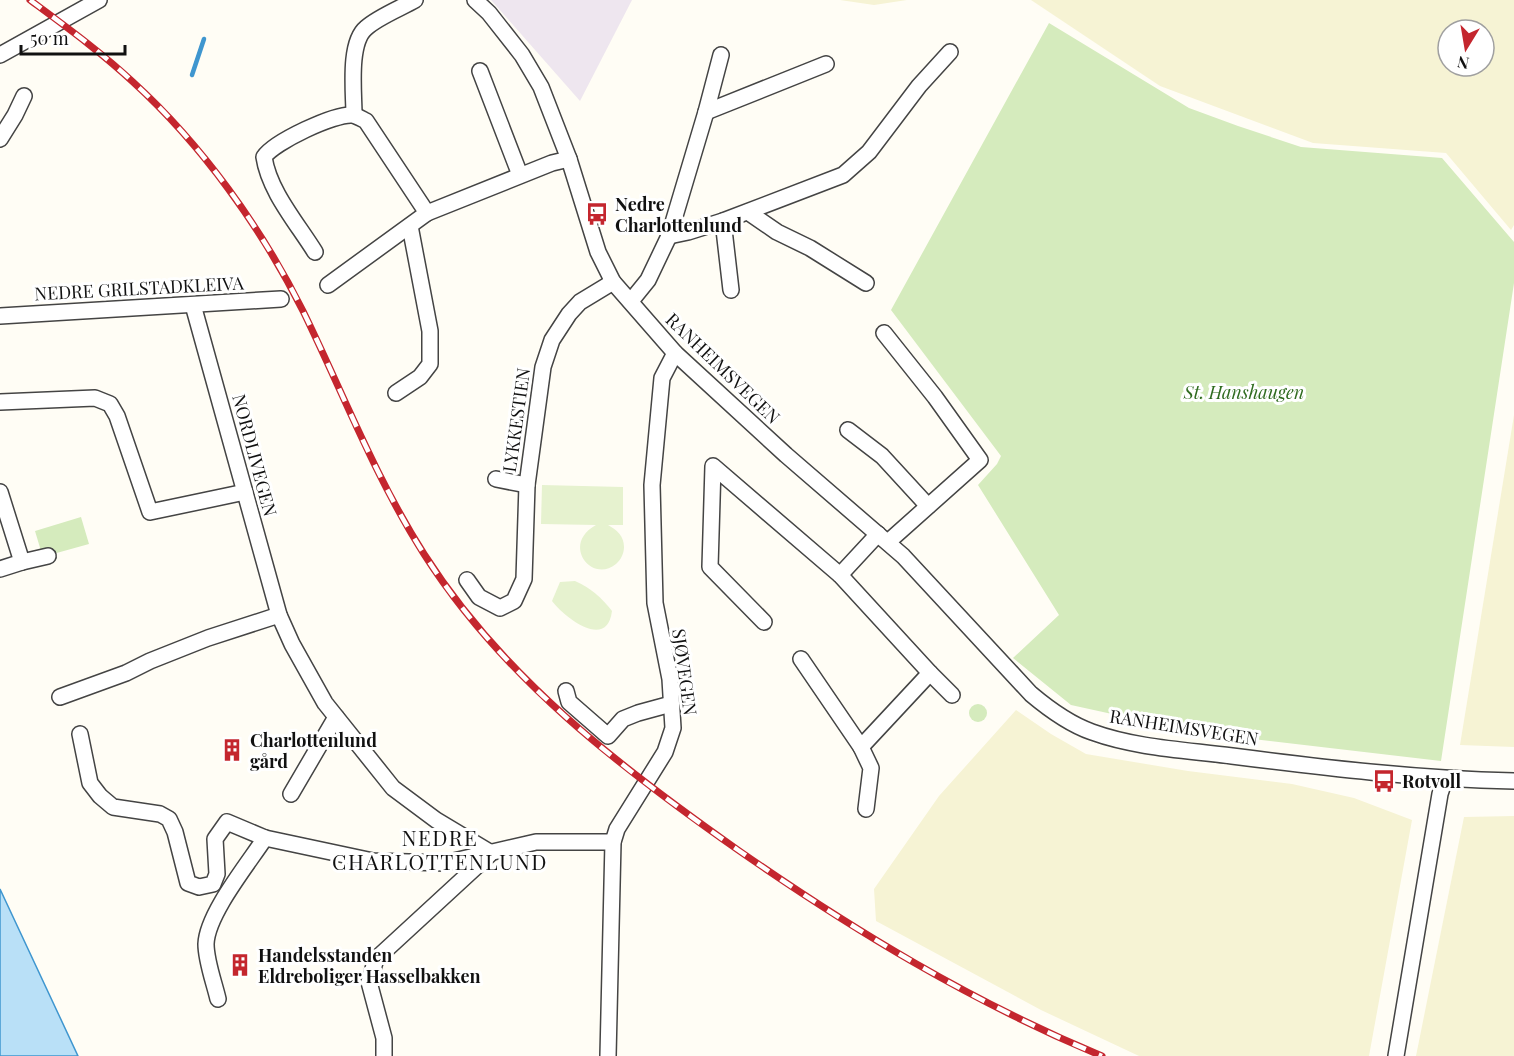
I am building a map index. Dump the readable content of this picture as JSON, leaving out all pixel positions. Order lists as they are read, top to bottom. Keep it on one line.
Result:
{"streets":{"street":["NEDRE GRILSTADKLEIVA","RANHEIMSVEGEN","LYKKESTIEN","NORDLIVEGEN","SJØVEGEN"]},"crossings":[["NEDRE GRILSTADKLEIVA","NORDLIVEGEN"],["RANHEIMSVEGEN","LYKKESTIEN"],["RANHEIMSVEGEN","SJØVEGEN"]],"districts":["NEDRE CHARLOTTENLUND"],"parks":["St. Hanshaugen"],"places":{"bus stop":["Nedre Charlottenlund","Rotvoll"],"building":["Charlottenlund gård","Handelsstanden Eldreboliger Hasselbakken"]},"scale_bar":"50 m","north":"bottom"}
